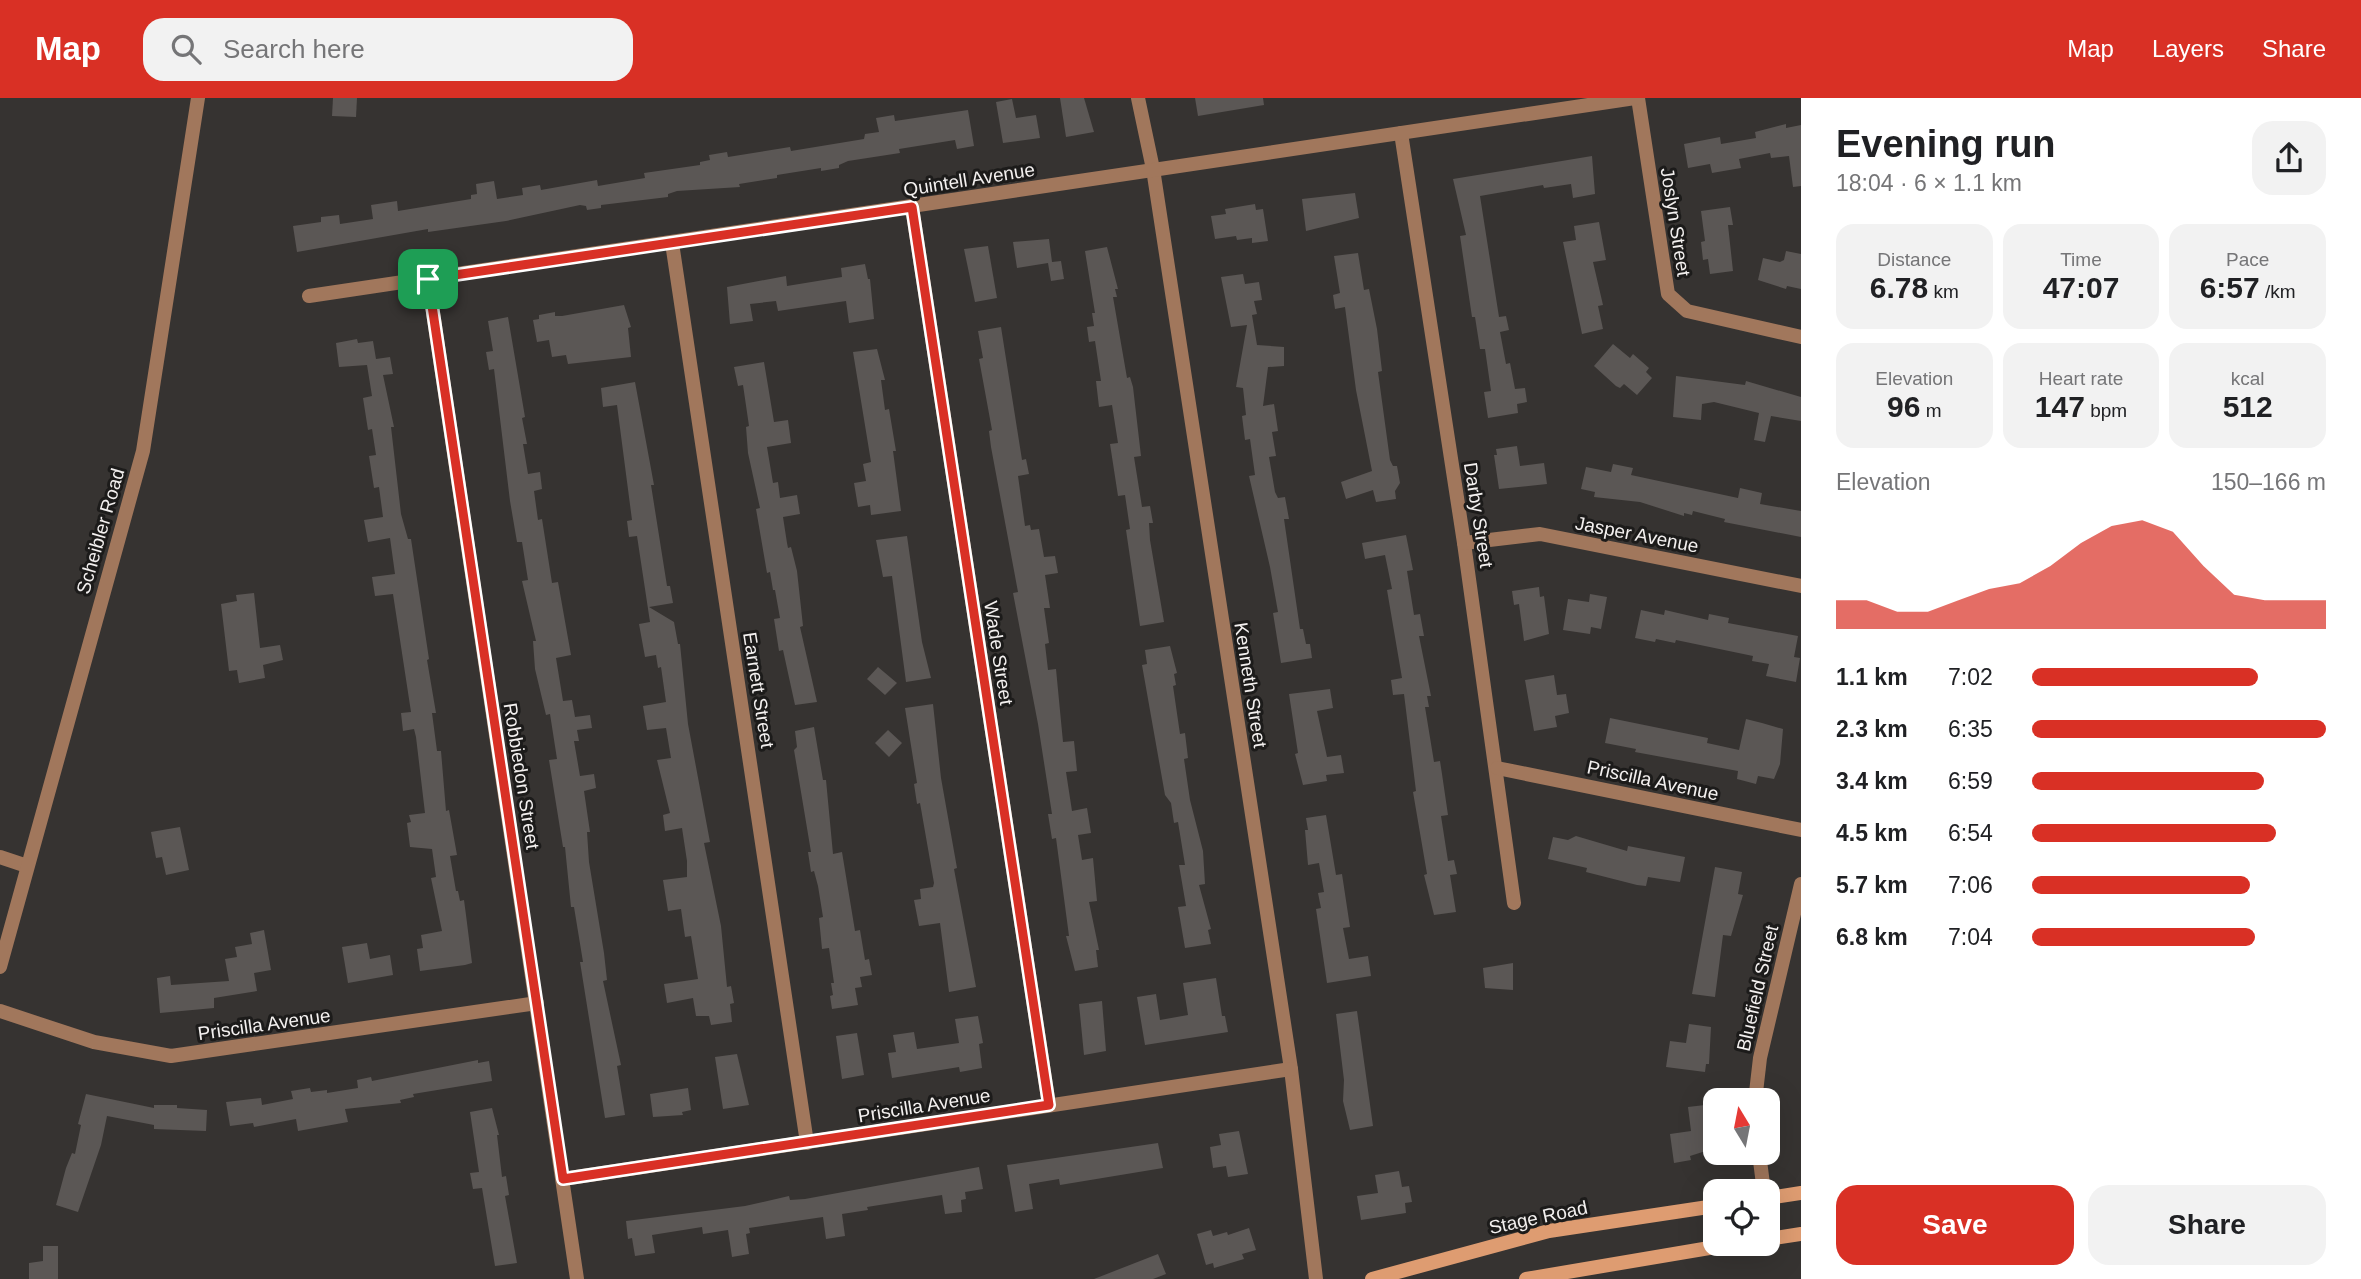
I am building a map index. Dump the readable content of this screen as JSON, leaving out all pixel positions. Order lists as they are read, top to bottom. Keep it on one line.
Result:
{"streets":{"main road":["Stage Road"],"street":["Quintell Avenue","Joslyn Street","Darby Street","Scheibler Road","Jasper Avenue","Wade Street","Kenneth Street","Earnett Street","Robbiedon Street","Priscilla Avenue","Bluefield Street"]},"crossings":[["Quintell Avenue","Joslyn Street"],["Quintell Avenue","Darby Street"],["Quintell Avenue","Wade Street"],["Quintell Avenue","Kenneth Street"],["Quintell Avenue","Earnett Street"],["Quintell Avenue","Robbiedon Street"],["Darby Street","Jasper Avenue"],["Darby Street","Priscilla Avenue"],["Wade Street","Priscilla Avenue"],["Kenneth Street","Priscilla Avenue"],["Earnett Street","Priscilla Avenue"],["Robbiedon Street","Priscilla Avenue"]],"north":"top","page":{"header":"Map","search":"Search here","nav":["Map","Layers","Share"],"heading":["Evening run","18:04 · 6 × 1.1 km"],"stats":[["Distance","6.78 km"],["Time","47:07"],["Pace","6:57 /km"],["Elevation","96 m"],["Heart rate","147 bpm"],["kcal","512"]],"chart":["Elevation","150–166 m"],"list":[{"name":"1.1 km","note":"7:02"},{"name":"2.3 km","note":"6:35"},{"name":"3.4 km","note":"6:59"},{"name":"4.5 km","note":"6:54"},{"name":"5.7 km","note":"7:06"},{"name":"6.8 km","note":"7:04"}],"buttons":["Save","Share"]}}
